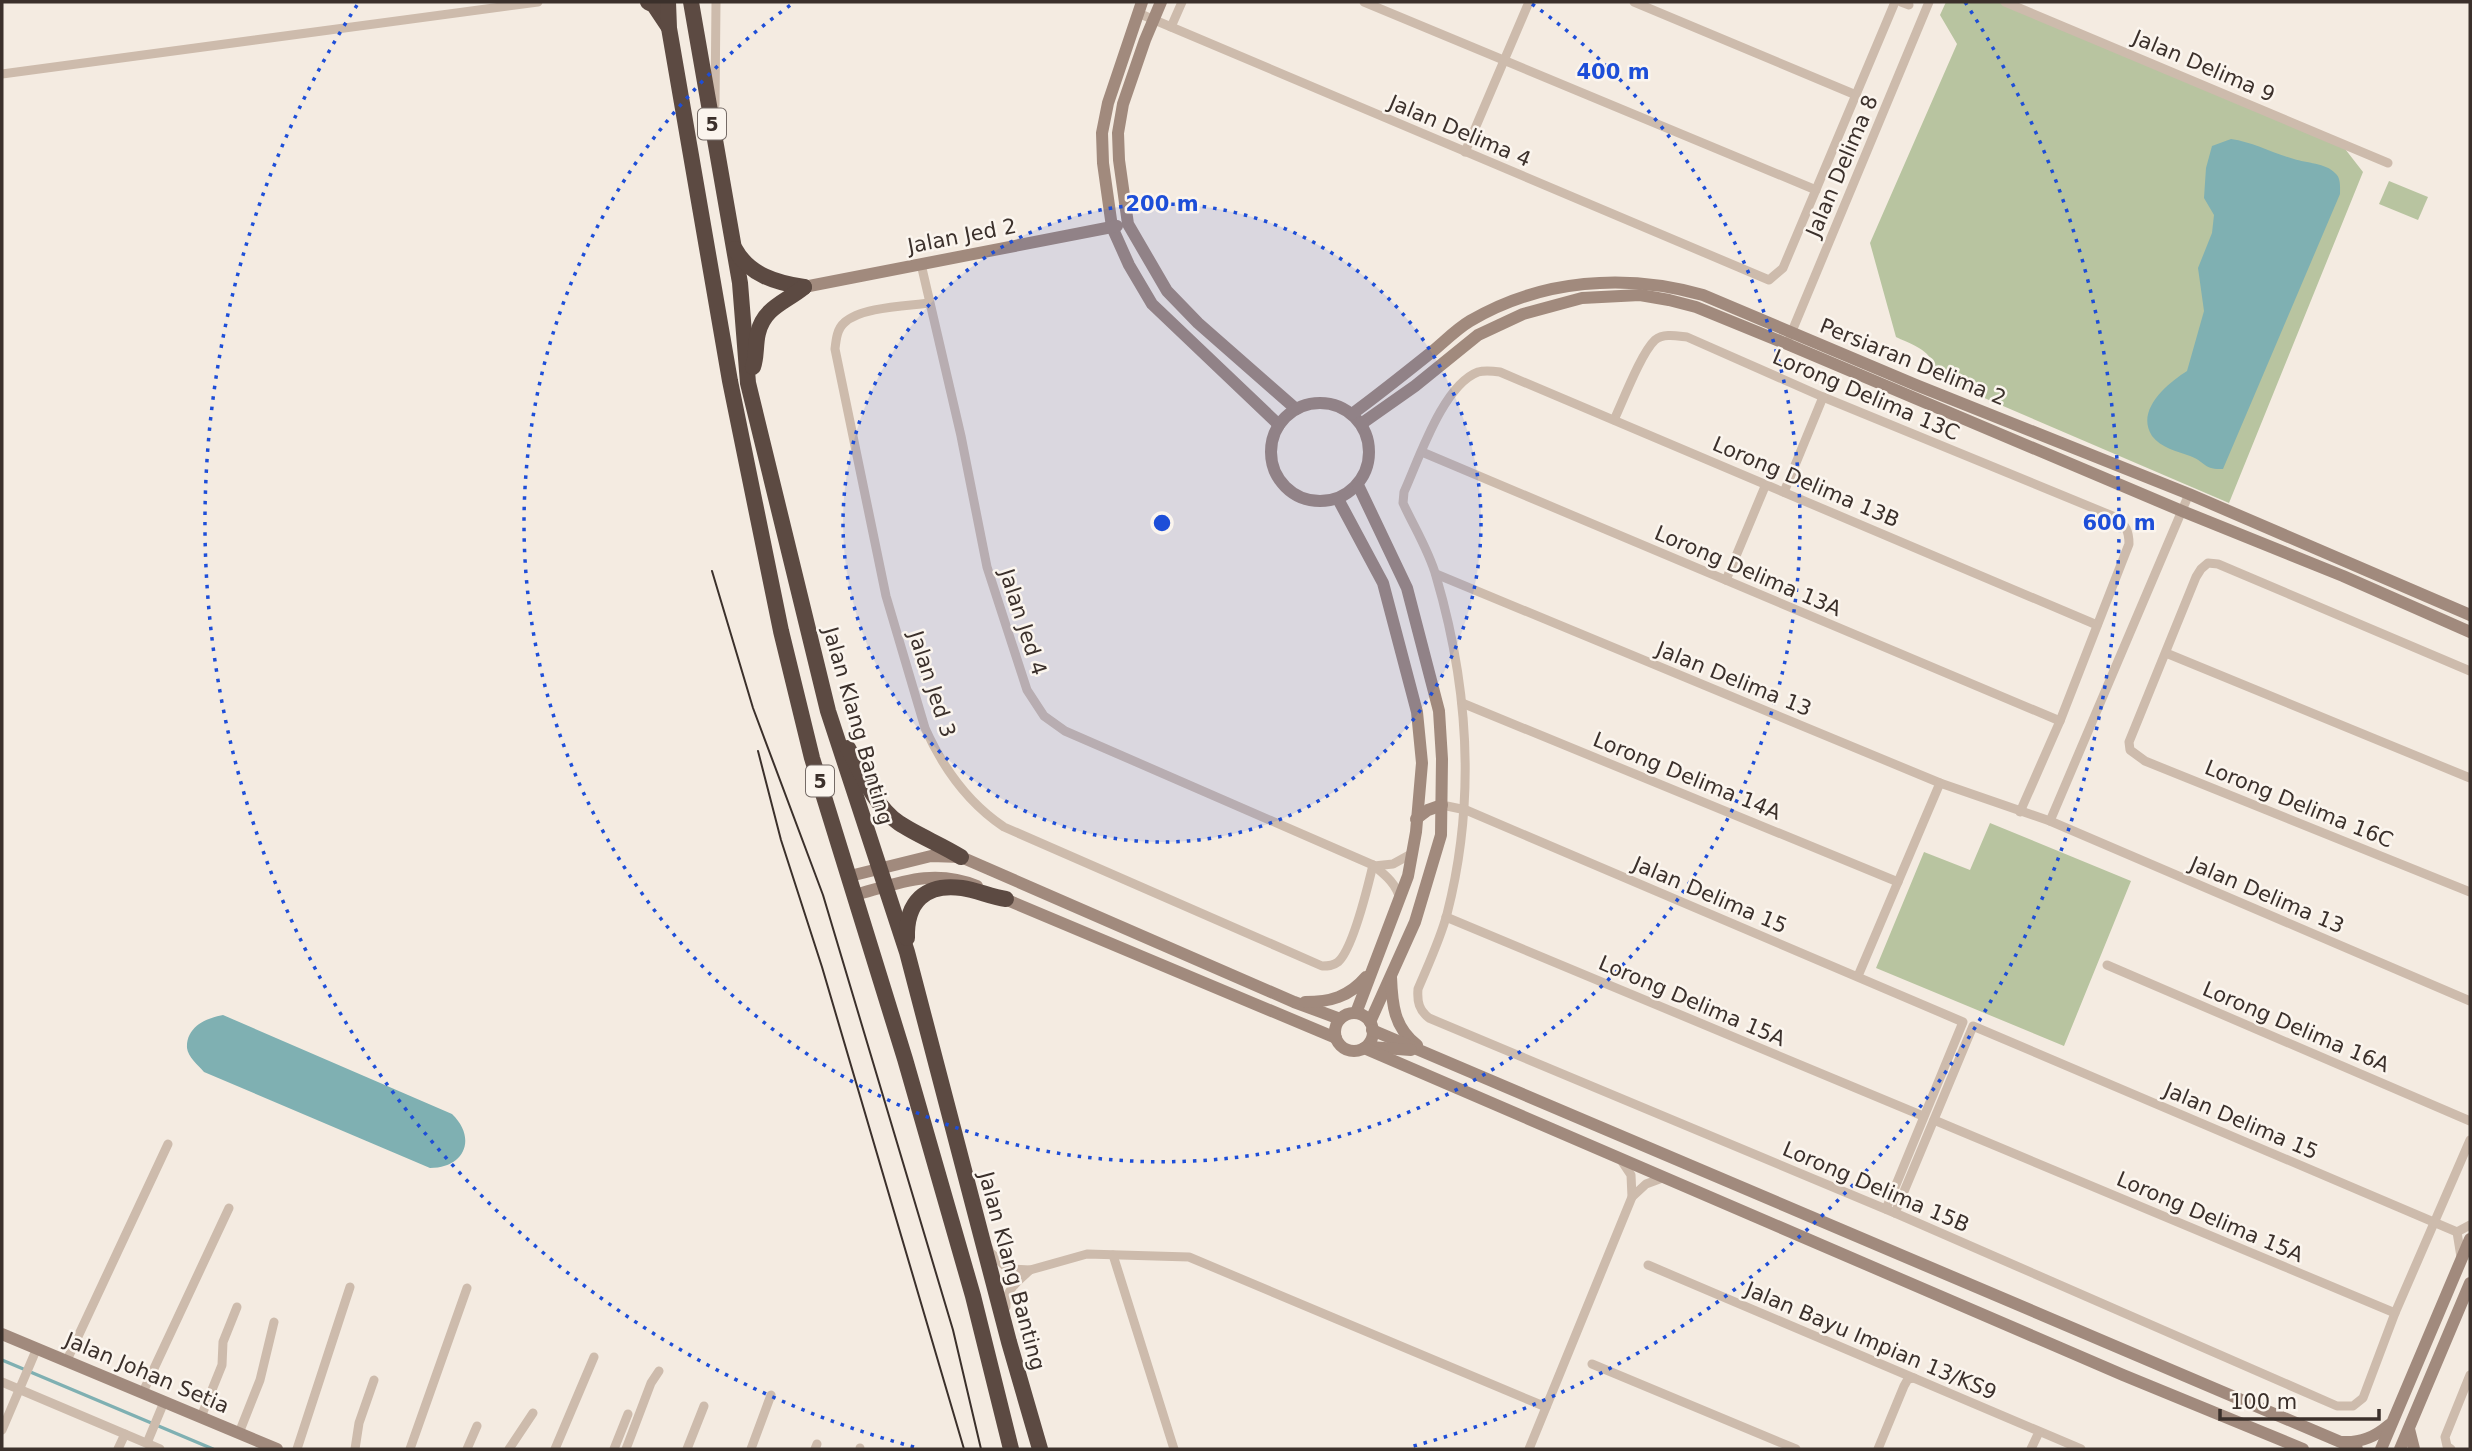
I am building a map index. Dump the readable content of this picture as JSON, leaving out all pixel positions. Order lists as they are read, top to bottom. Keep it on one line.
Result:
{"streets":{"highway":["5","Jalan Klang Banting"],"street":["Jalan Delima 9","Jalan Delima 4","Jalan Delima 8","Jalan Jed 2","Persiaran Delima 2","Lorong Delima 13C","Lorong Delima 13B","Lorong Delima 13A","Jalan Jed 4","Jalan Delima 13","Jalan Jed 3","Lorong Delima 14A","Lorong Delima 16C","Jalan Delima 15","Lorong Delima 15A","Lorong Delima 16A","Lorong Delima 15B","Jalan Bayu Impian 13/KS9","Jalan Johan Setia"]},"crossings":[["Jalan Delima 8","Persiaran Delima 2"],["Jalan Jed 2","Jalan Jed 4"],["Lorong Delima 13C","Lorong Delima 13B"],["Lorong Delima 13B","Lorong Delima 13A"],["Jalan Jed 4","Jalan Jed 3"],["Jalan Delima 15","Lorong Delima 15A"],["Lorong Delima 15A","Lorong Delima 15B"]],"scale_bar":"100 m","rings":["400 m","200 m","600 m"]}
